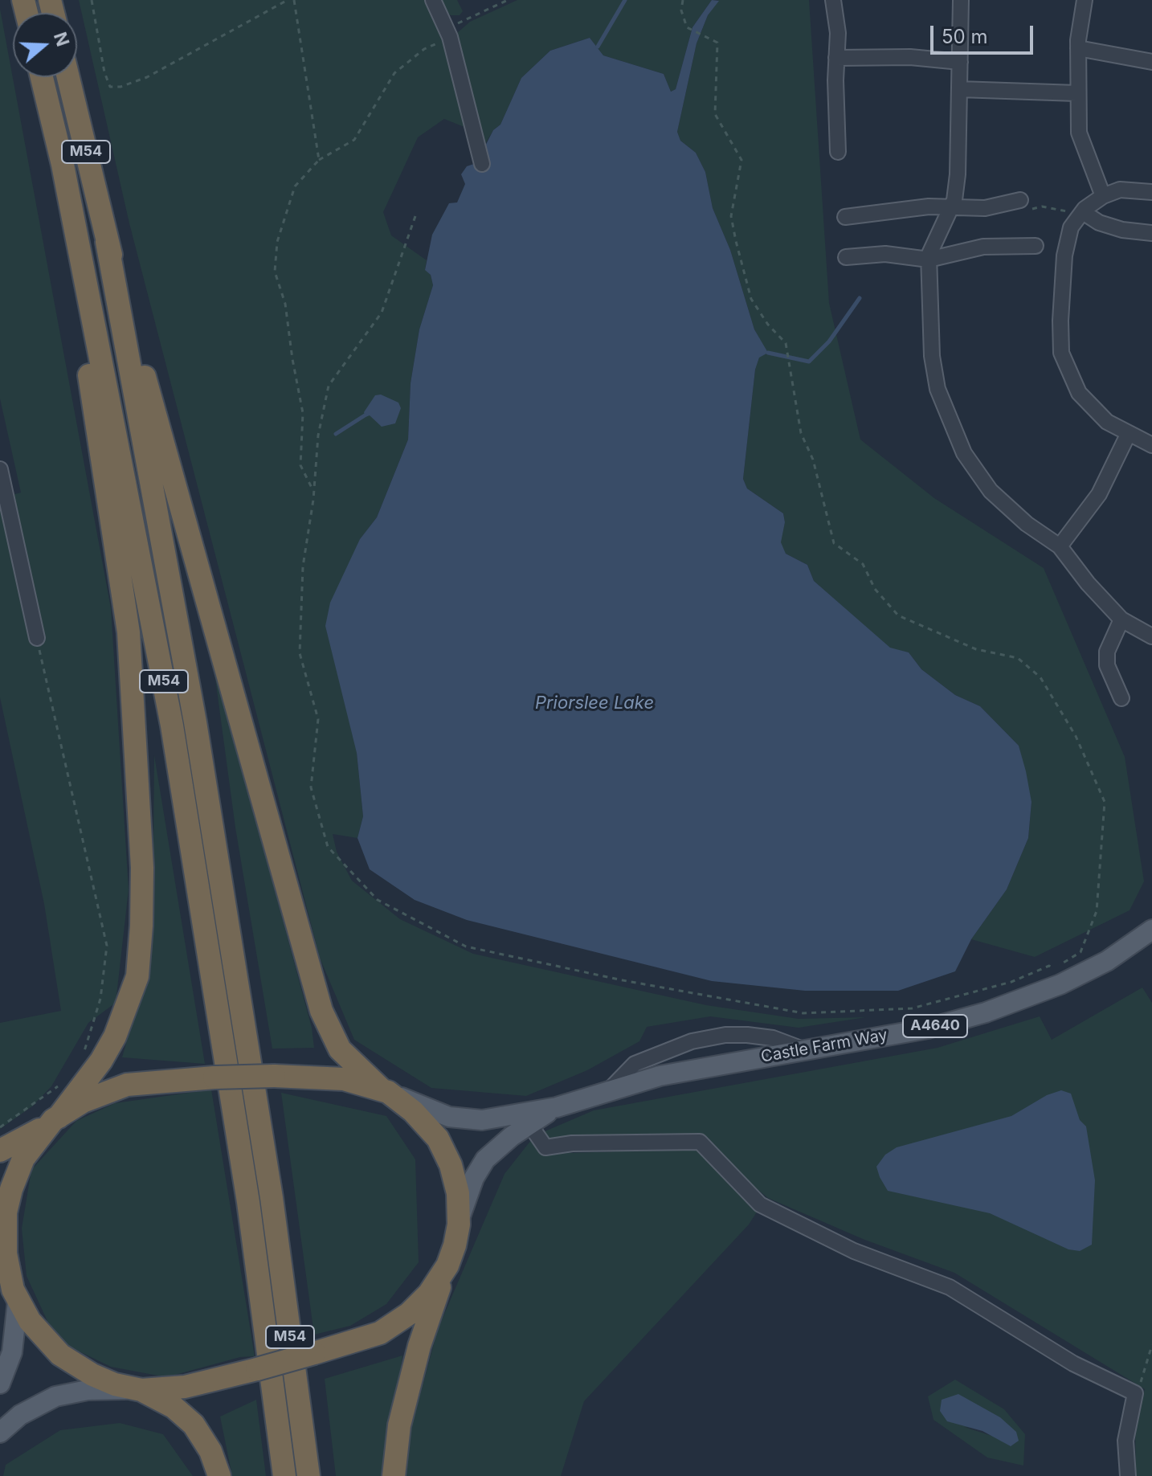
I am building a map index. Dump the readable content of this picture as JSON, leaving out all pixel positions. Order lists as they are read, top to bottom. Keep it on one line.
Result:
{"streets":{"highway":["M54"],"main road":["A4640","Castle Farm Way"]},"water":["Priorslee Lake"],"scale_bar":"50 m","north":"right"}
